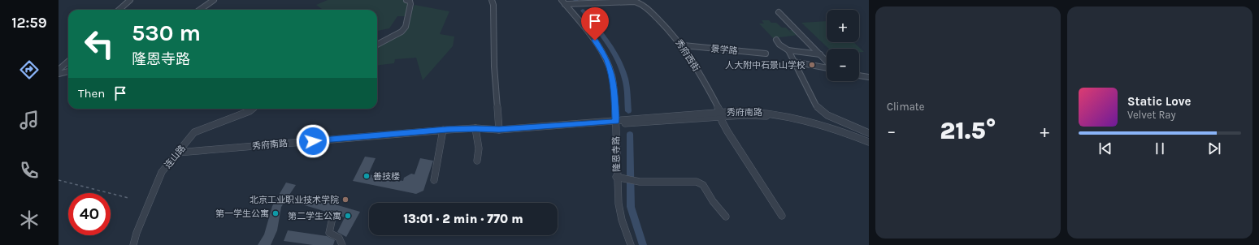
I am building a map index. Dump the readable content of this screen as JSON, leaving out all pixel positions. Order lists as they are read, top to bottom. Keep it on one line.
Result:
{"streets":{"street":["景学路","秀府西街","秀府南路","隆恩寺路","连山路"]},"crossings":[["景学路","秀府西街"],["秀府西街","秀府南路"],["秀府南路","隆恩寺路"],["秀府南路","连山路"]],"places":["人大附中石景山学校","善技楼","北京工业职业技术学院","第一学生公寓","第二学生公寓"],"page":{"tabs":"12:59","tile":"Climate","map_buttons":["+","−"],"turn":["530 m","隆恩寺路"],"then":"Then","song":["Static Love","Velvet Ray"],"heat":["−","21.5°","+"],"limit":"40","trip":"13:01 · 2 min · 770 m"}}
